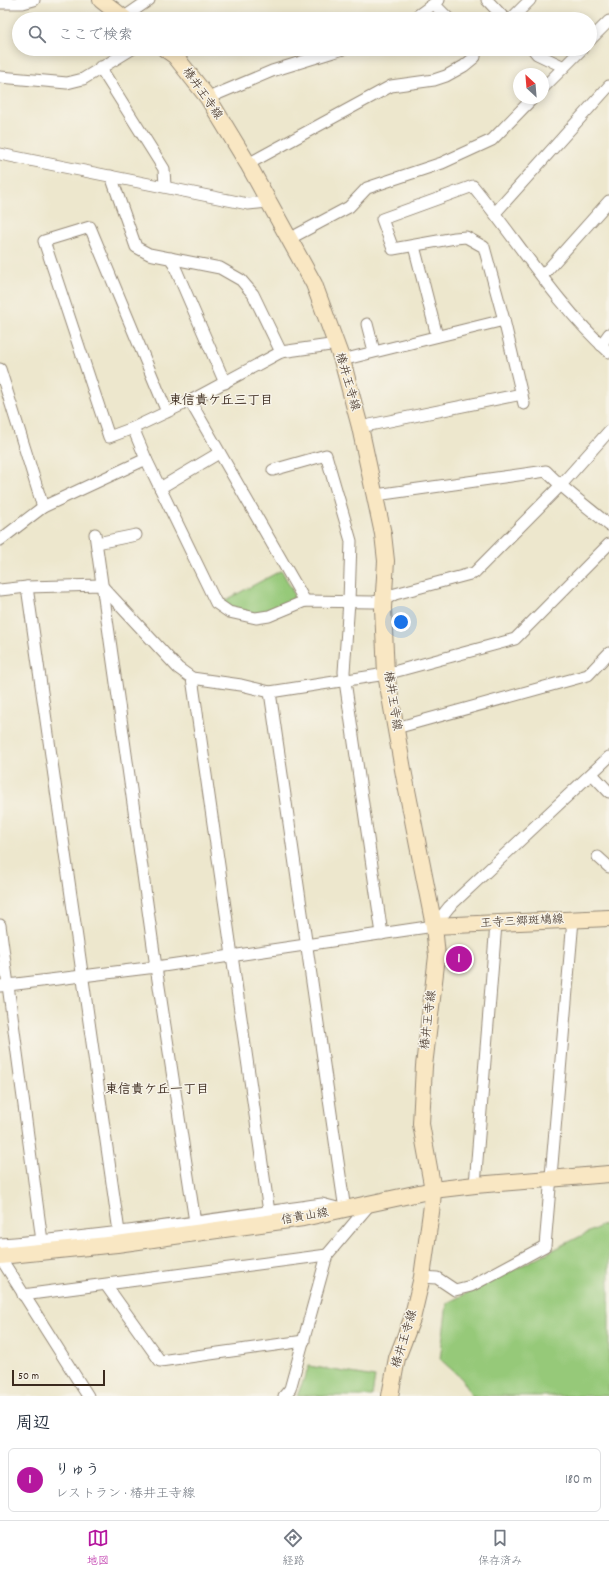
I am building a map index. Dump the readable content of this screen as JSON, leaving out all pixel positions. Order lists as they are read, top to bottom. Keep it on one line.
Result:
{"streets":{"main road":["椿井王寺線","王寺三郷斑鳩線","信貴山線"]},"crossings":[["椿井王寺線","王寺三郷斑鳩線"],["椿井王寺線","信貴山線"]],"districts":["東信貴ケ丘三丁目","東信貴ケ丘一丁目"],"scale_bar":"50 m","north":"top left","page":{"search":"ここで検索","pins":"1","scale":"50 m","heading":"周辺","list":[{"mark":"1","name":"りゅう","note":"レストラン · 椿井王寺線","value":"180 m"}],"nav":["地図","経路","保存済み"]}}
